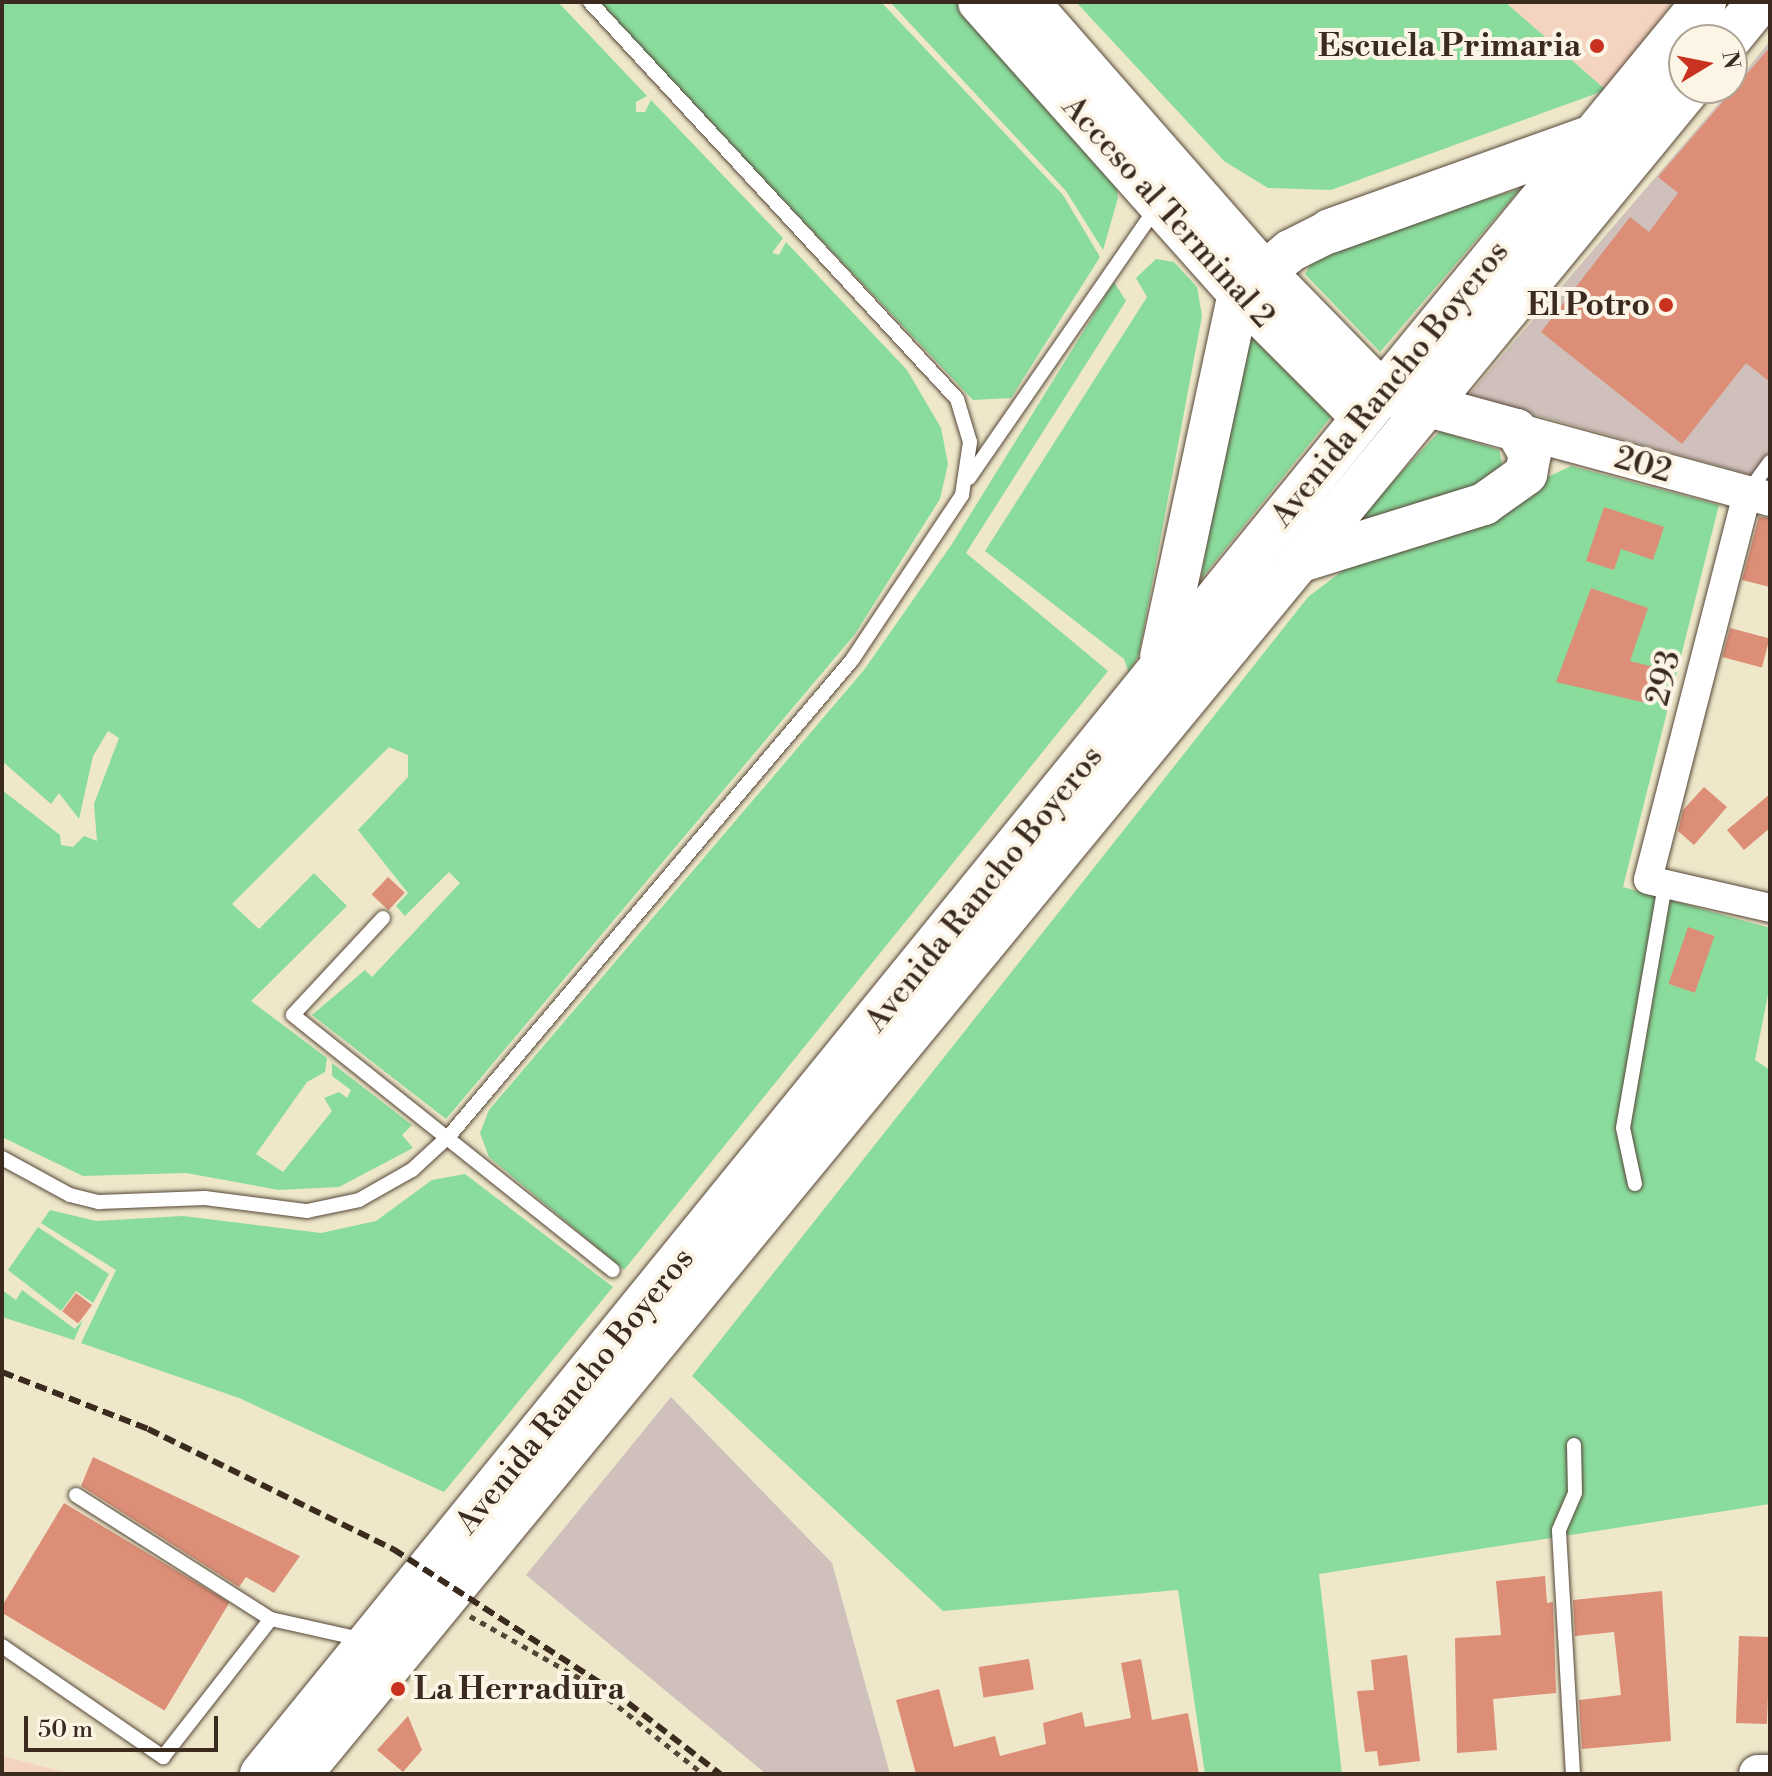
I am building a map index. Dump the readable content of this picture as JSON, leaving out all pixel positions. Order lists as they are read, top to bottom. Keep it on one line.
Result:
{"streets":{"highway":["Avenida Rancho Boyeros"],"main road":["Acceso al Terminal 2"],"street":["202","293"]},"crossings":[["Acceso al Terminal 2","Avenida Rancho Boyeros"],["202","293"]],"places":["Escuela Primaria","El Potro","La Herradura"],"scale_bar":"50 m","north":"right"}
